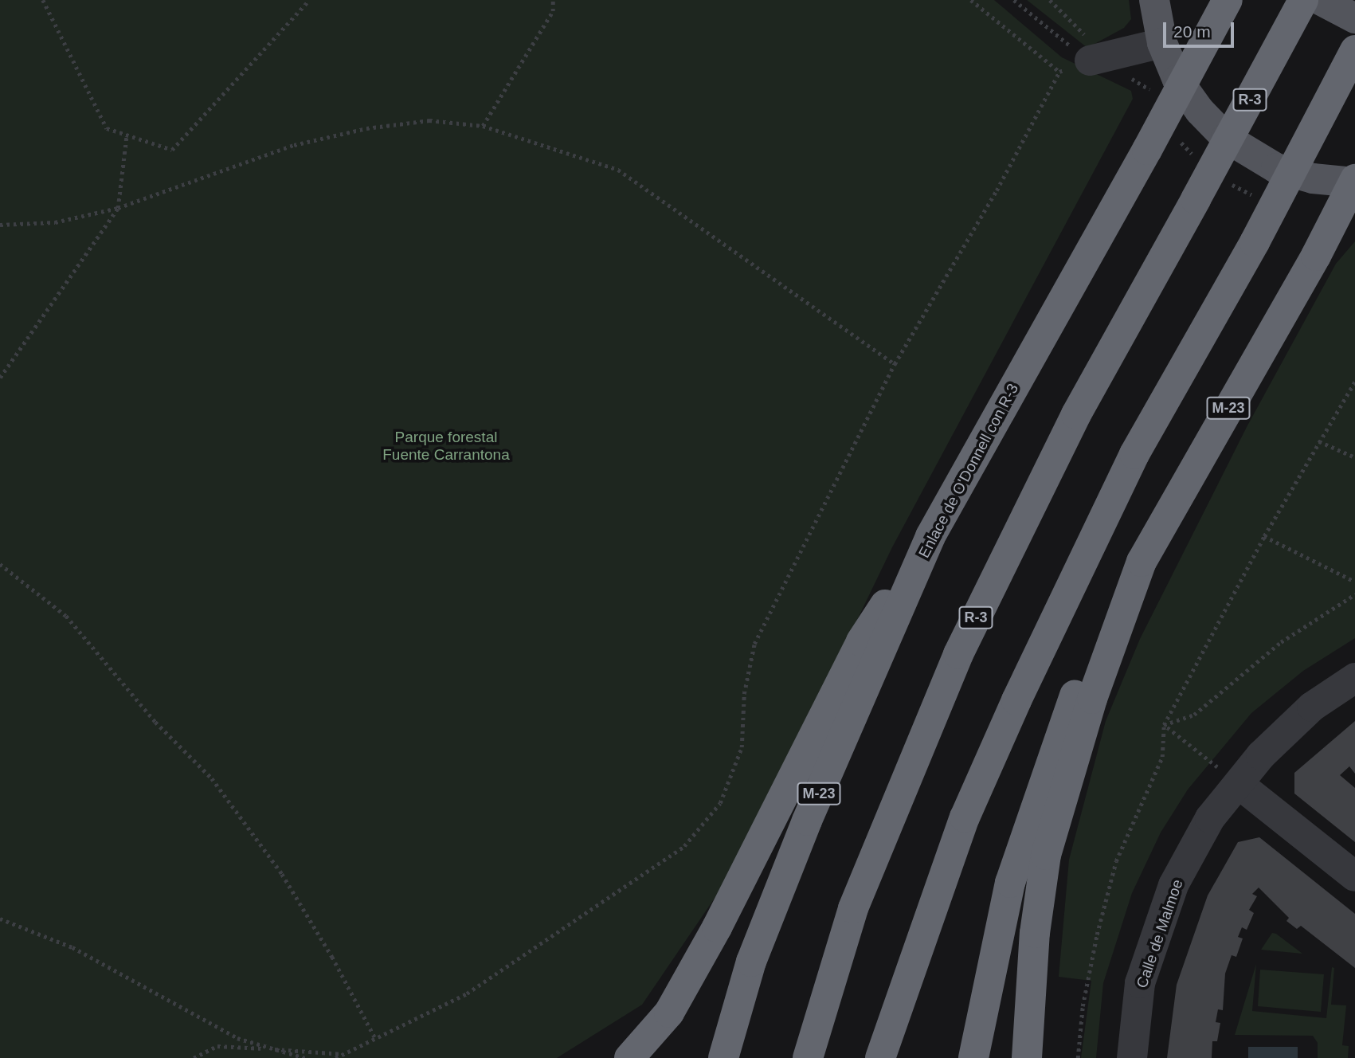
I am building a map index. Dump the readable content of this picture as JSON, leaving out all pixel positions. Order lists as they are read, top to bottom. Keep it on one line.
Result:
{"streets":{"highway":["R-3","M-23","Enlace de O'Donnell con R-3"],"street":["Calle de Malmoe"]},"parks":["Parque forestal Fuente Carrantona"],"scale_bar":"20 m"}
